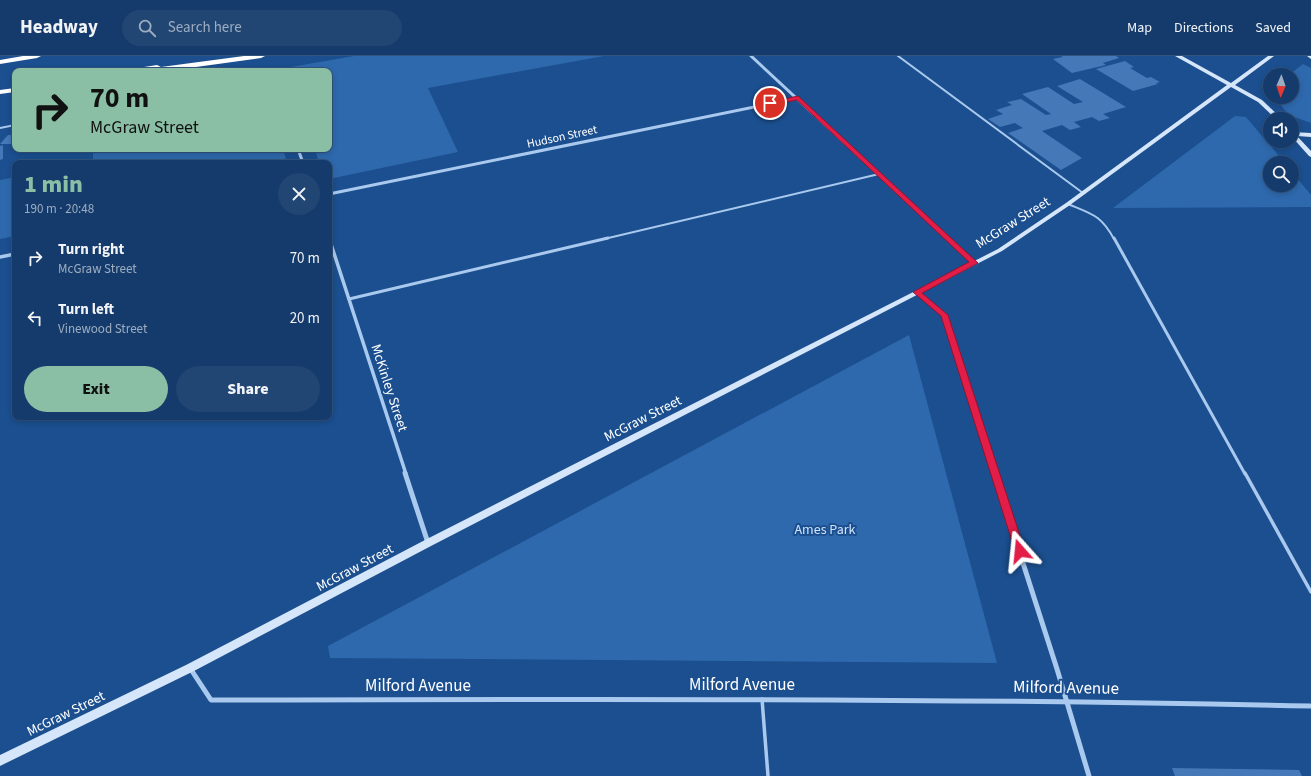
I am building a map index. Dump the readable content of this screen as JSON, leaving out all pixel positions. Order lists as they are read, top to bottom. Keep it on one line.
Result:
{"streets":{"street":["Hudson Street","McGraw Street","McKinley Street","Milford Avenue"]},"crossings":[["McGraw Street","McKinley Street"],["McGraw Street","Milford Avenue"]],"parks":["Ames Park"],"north":"bottom","page":{"header":"Headway","search":"Search here","nav":["Map","Directions","Saved"],"turn":["70 m","McGraw Street"],"heading":["1 min","190 m · 20:48"],"list":[{"name":"Turn right","note":"McGraw Street","value":"70 m"},{"name":"Turn left","note":"Vinewood Street","value":"20 m"}],"buttons":["Exit","Share"]}}
